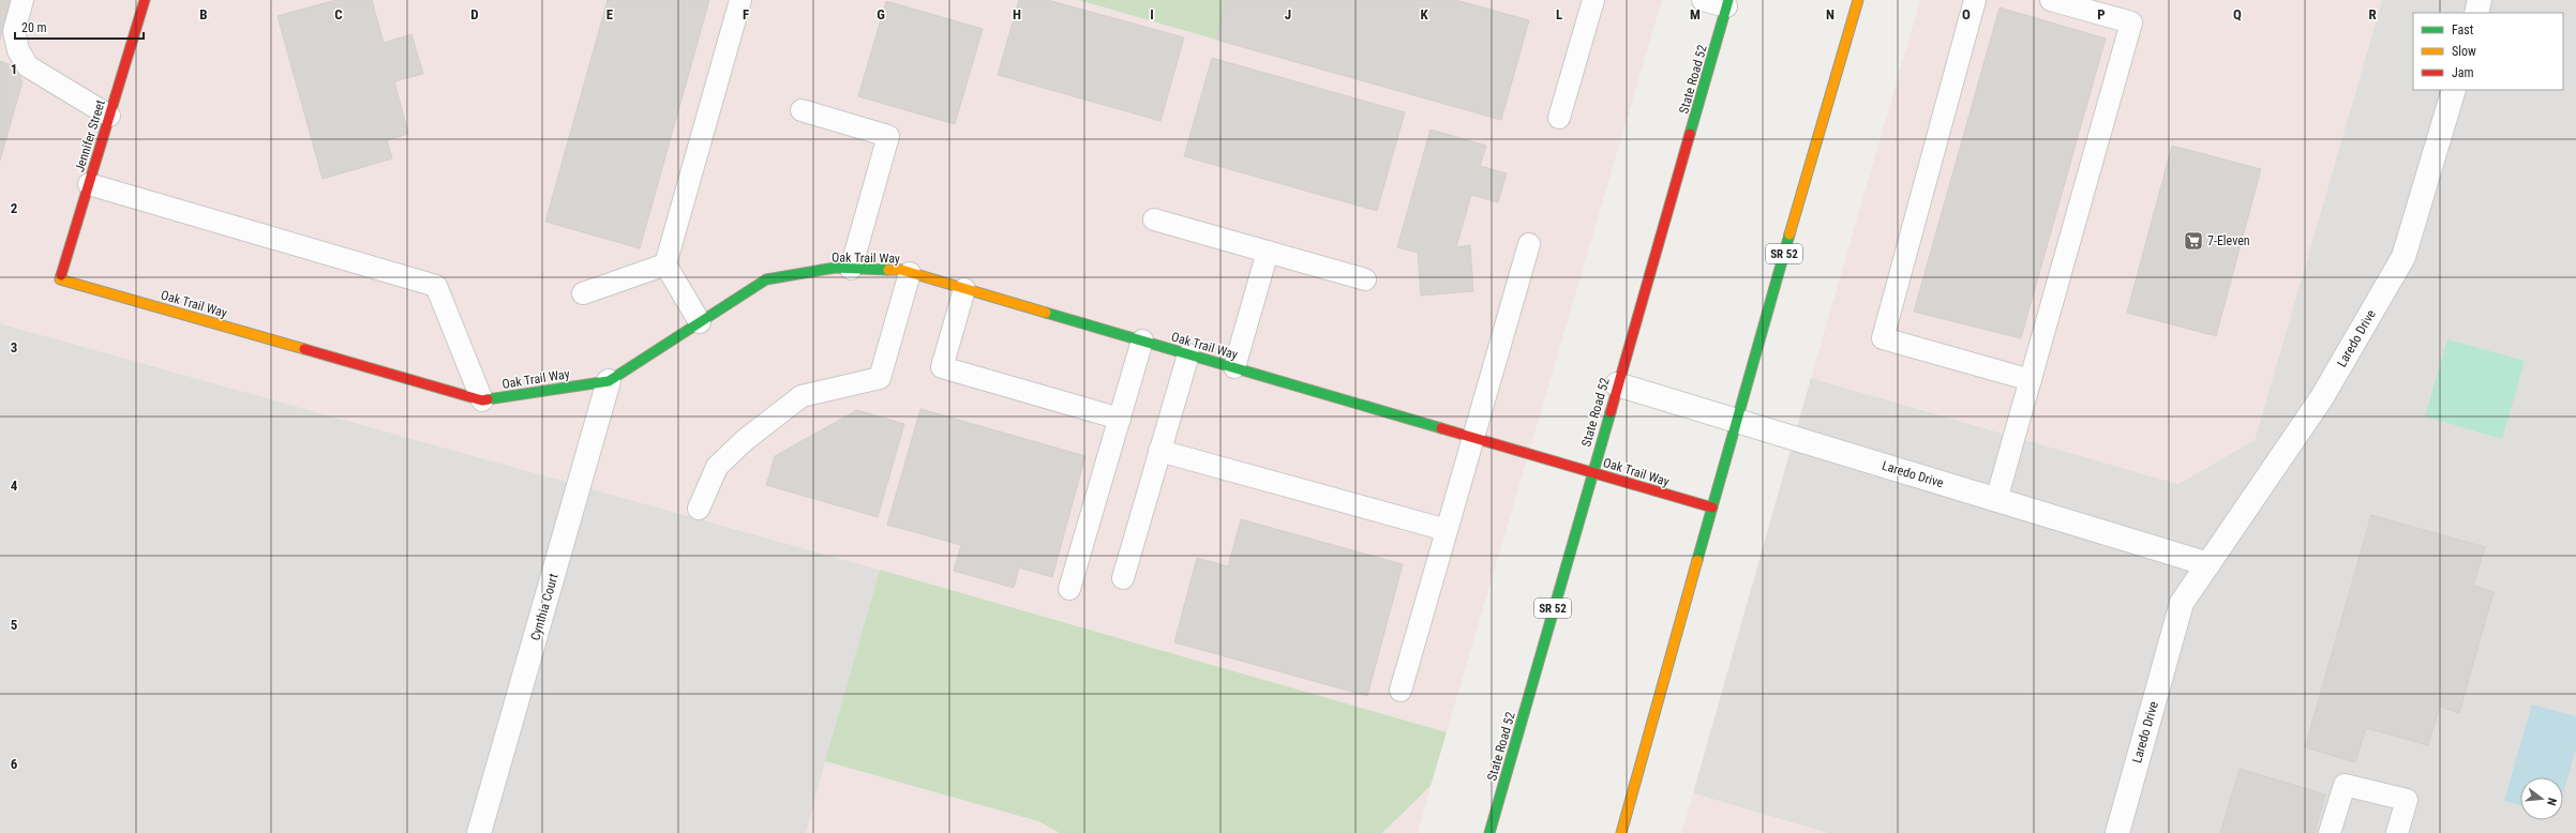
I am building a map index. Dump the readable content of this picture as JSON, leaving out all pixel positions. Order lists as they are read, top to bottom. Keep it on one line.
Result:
{"streets":{"street":["State Road 52","Jennifer Street","SR 52","Oak Trail Way","Laredo Drive","Cynthia Court"]},"crossings":[["State Road 52","Oak Trail Way"],["State Road 52","Laredo Drive"],["Jennifer Street","Oak Trail Way"],["SR 52","Oak Trail Way"],["SR 52","Laredo Drive"],["Oak Trail Way","Cynthia Court"]],"places":{"supermarket":["7-Eleven"]},"legend":["Fast","Slow","Jam"],"scale_bar":"20 m","north":"right","grid":{"columns":["B","C","D","E","F","G","H","I","J","K","L","M","N","O","P","Q","R"],"rows":["1","2","3","4","5","6"]}}
